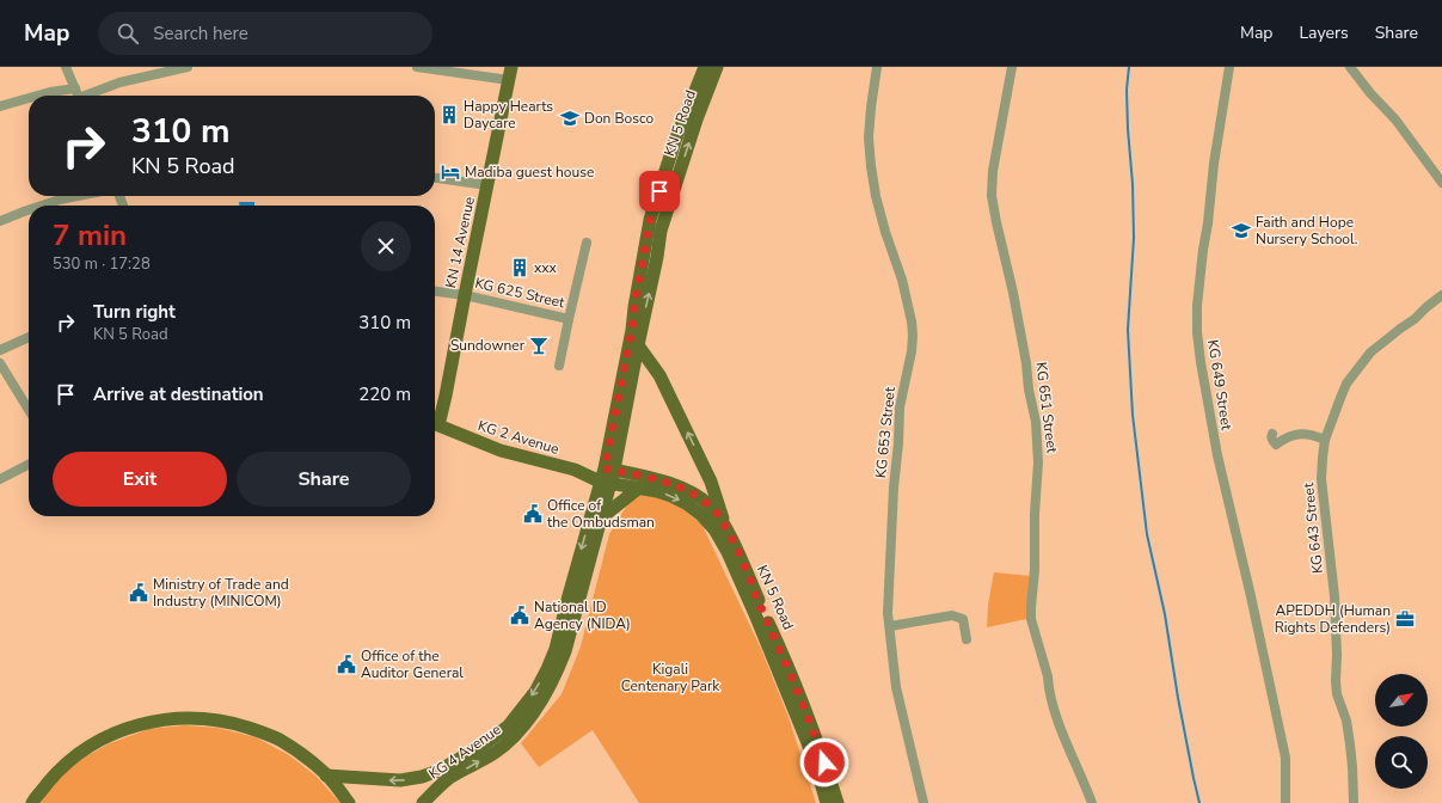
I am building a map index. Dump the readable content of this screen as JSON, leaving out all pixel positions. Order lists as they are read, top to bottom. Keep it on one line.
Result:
{"streets":{"main road":["KN 5 Road","KN 14 Avenue","KG 2 Avenue","KG 4 Avenue"],"street":["KG 625 Street","KG 649 Street","KG 651 Street","KG 653 Street","KG 643 Street"]},"crossings":[["KN 5 Road","KG 2 Avenue"],["KN 5 Road","KG 4 Avenue"],["KN 14 Avenue","KG 625 Street"],["KG 2 Avenue","KG 4 Avenue"]],"parks":["Kigali Centenary Park"],"places":{"building":["Happy Hearts Daycare","xxx"],"school or university":["Don Bosco","Faith and Hope Nursery School."],"hotel":["Madiba guest house"],"bar":["Sundowner"],"public building":["Office of the Ombudsman","Ministry of Trade and Industry (MINICOM)","National ID Agency (NIDA)","Office of the Auditor General"],"office":["APEDDH (Human Rights Defenders)"]},"north":"top right","page":{"header":"Map","search":"Search here","nav":["Map","Layers","Share"],"turn":["310 m","KN 5 Road"],"heading":["7 min","530 m · 17:28"],"list":[{"name":"Turn right","note":"KN 5 Road","value":"310 m"},{"name":"Arrive at destination","value":"220 m"}],"buttons":["Exit","Share"]}}
